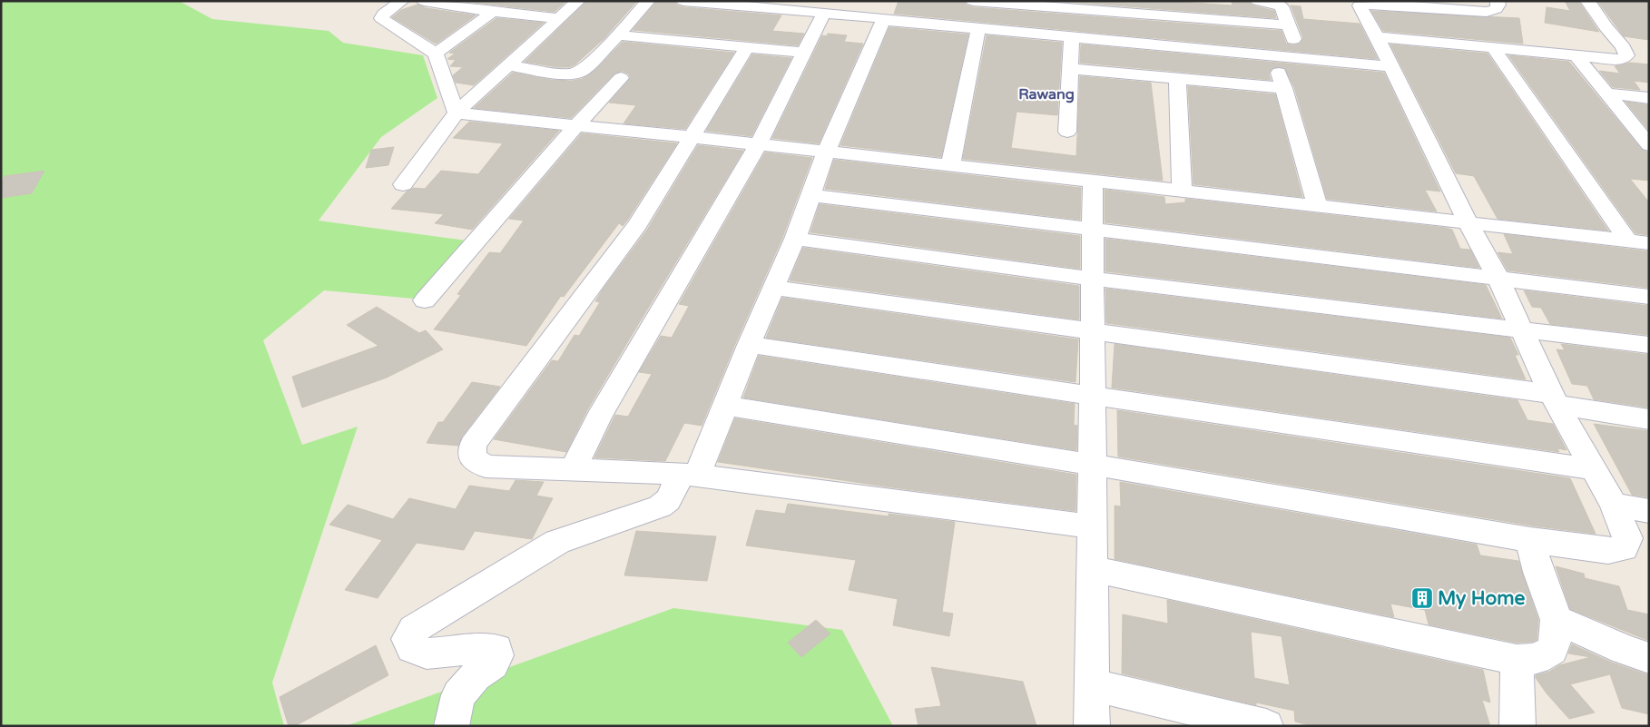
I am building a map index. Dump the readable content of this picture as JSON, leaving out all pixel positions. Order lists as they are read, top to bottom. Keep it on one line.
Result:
{"districts":["Rawang"],"places":{"building":["My Home"]}}
